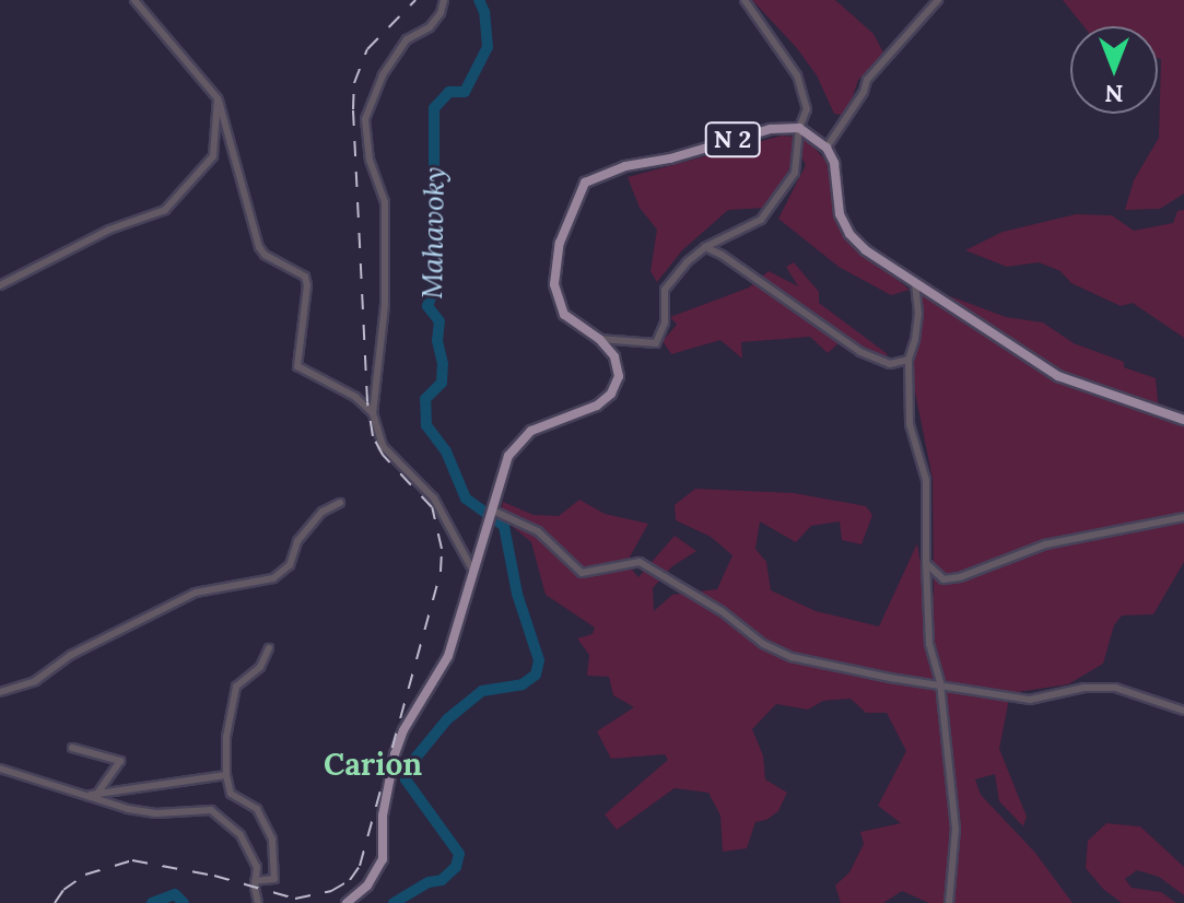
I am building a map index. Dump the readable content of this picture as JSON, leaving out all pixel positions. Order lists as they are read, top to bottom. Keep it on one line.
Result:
{"streets":{"main road":["N 2"]},"districts":["Carion"],"water":["Mahavoky"],"north":"bottom"}
